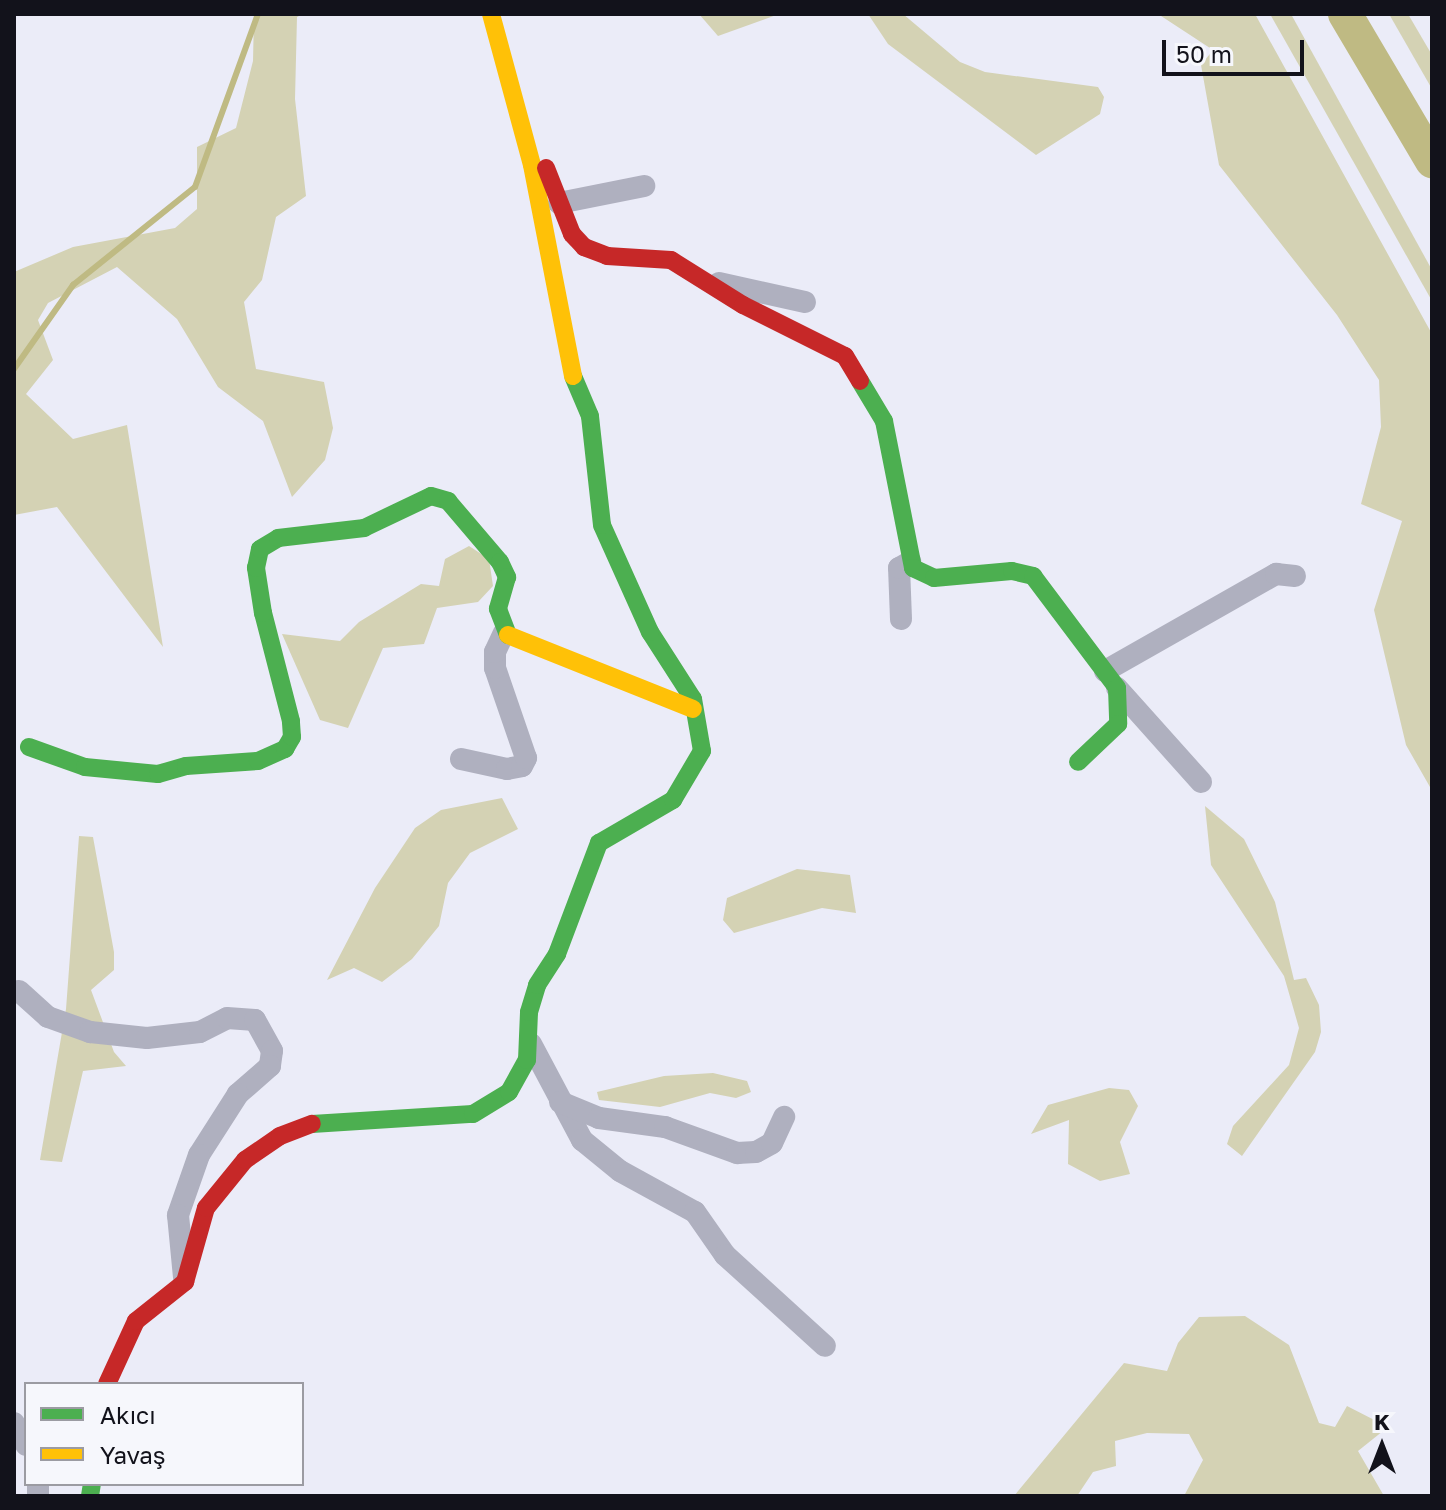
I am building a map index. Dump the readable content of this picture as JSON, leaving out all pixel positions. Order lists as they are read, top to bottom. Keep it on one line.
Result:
{"legend":["Akıcı","Yavaş"],"scale_bar":"50 m","north":"top"}
